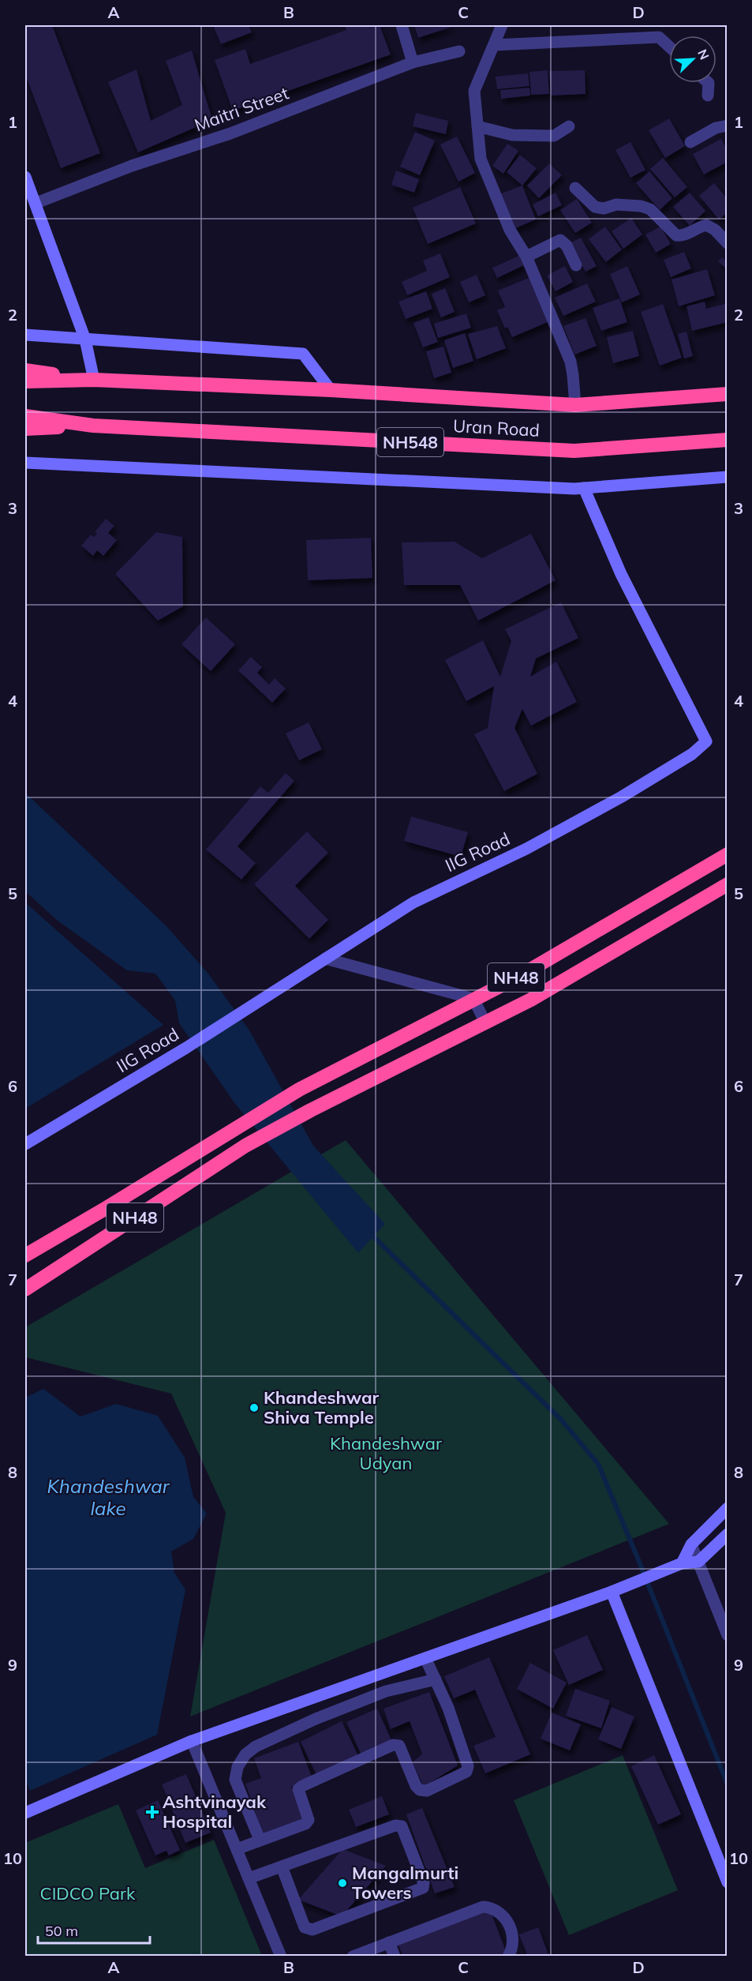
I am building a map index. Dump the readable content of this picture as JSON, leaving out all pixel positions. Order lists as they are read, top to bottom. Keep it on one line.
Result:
{"streets":{"highway":["Uran Road","NH548","NH48"],"street":["Maitri Street","IIG Road"]},"water":["Khandeshwar lake"],"parks":["Khandeshwar Udyan","CIDCO Park"],"places":{"other":["Khandeshwar Shiva Temple","Mangalmurti Towers"],"health":["Ashtvinayak Hospital"]},"scale_bar":"50 m","north":"top right","grid":{"columns":["A","B","C","D"],"rows":["1","2","3","4","5","6","7","8","9","10"]}}
